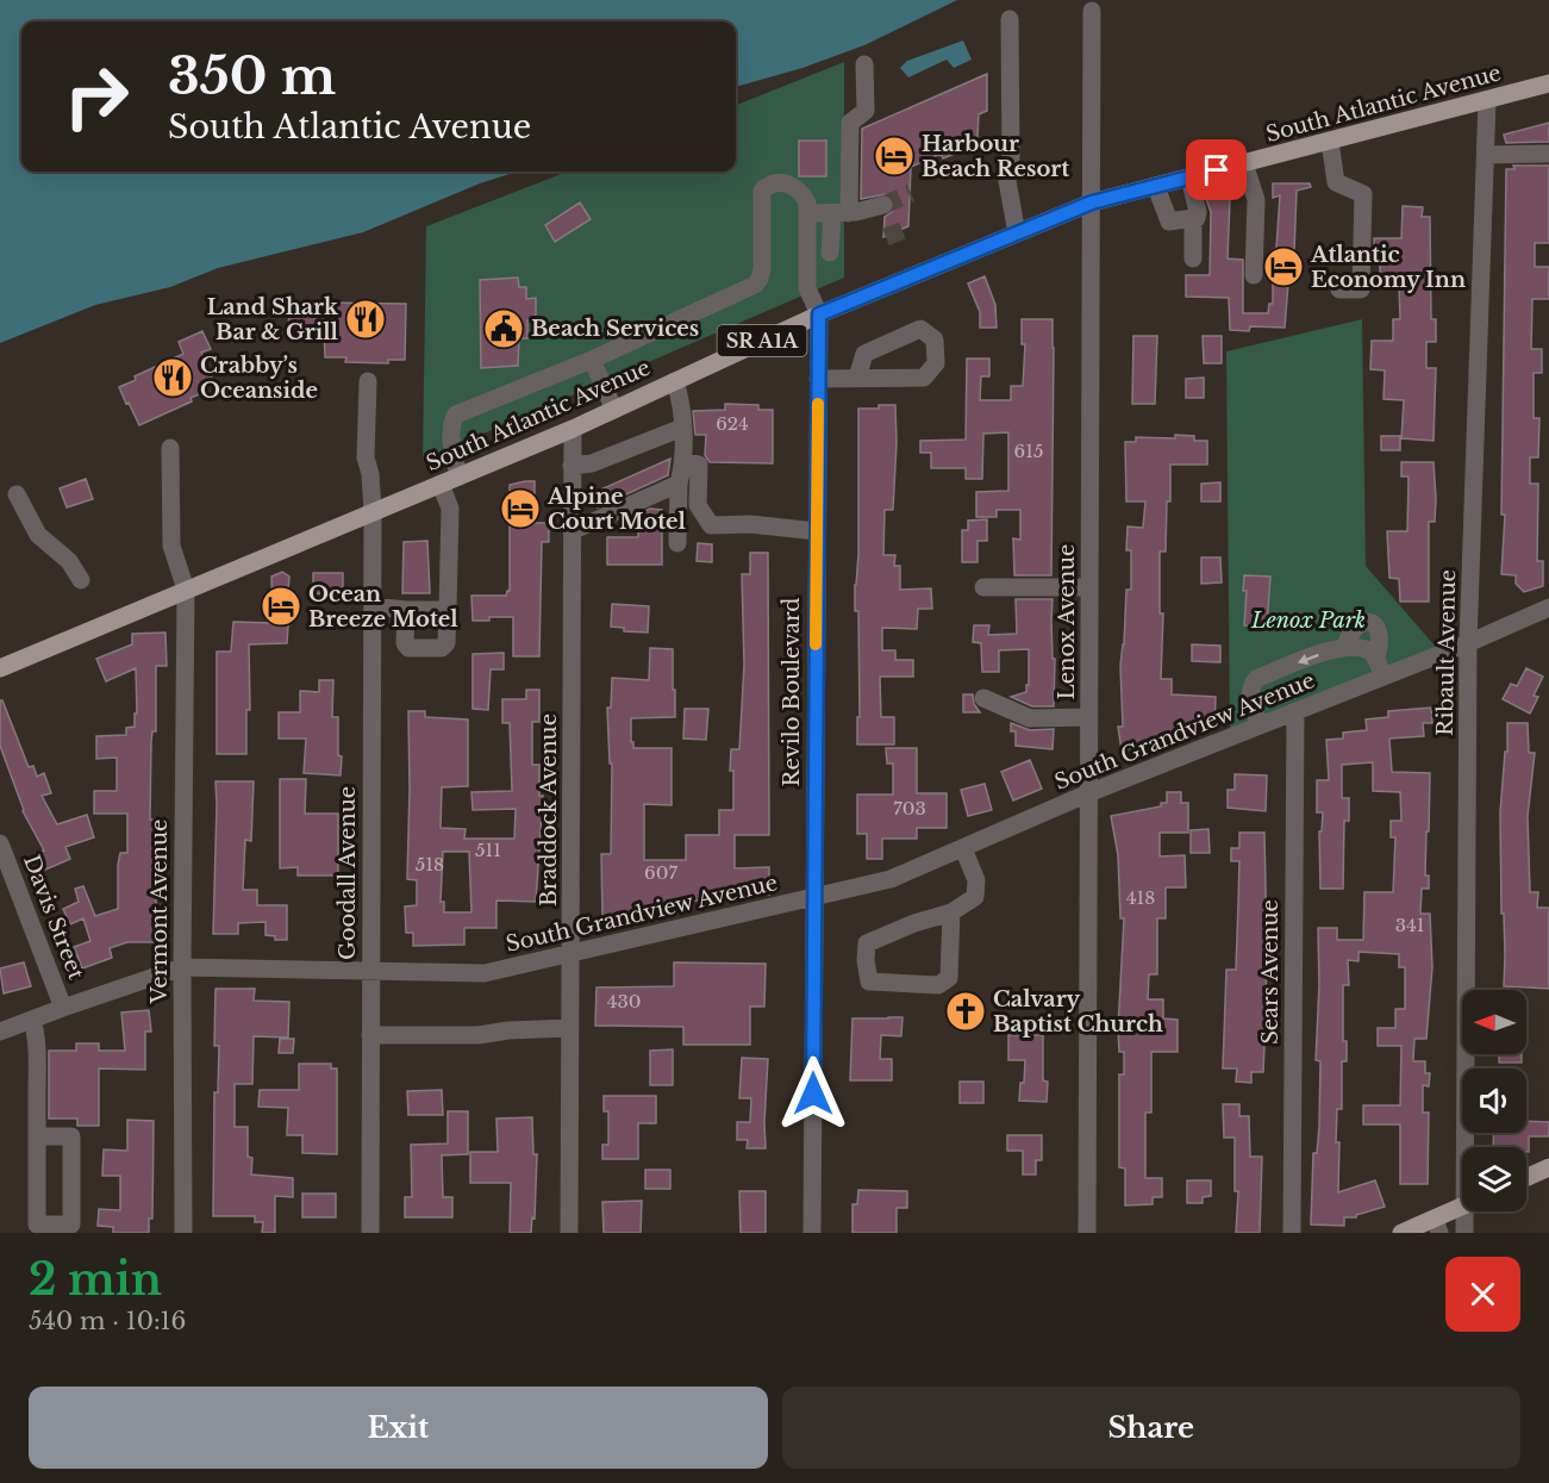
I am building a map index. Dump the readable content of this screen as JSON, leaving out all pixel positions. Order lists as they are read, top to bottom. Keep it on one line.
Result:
{"streets":{"main road":["South Atlantic Avenue","SR A1A"],"street":["Lenox Avenue","Ribault Avenue","Revilo Boulevard","South Grandview Avenue","Braddock Avenue","Goodall Avenue","Vermont Avenue","Davis Street","Sears Avenue"]},"crossings":[["South Atlantic Avenue","Lenox Avenue"],["South Atlantic Avenue","Ribault Avenue"],["South Atlantic Avenue","Revilo Boulevard"],["South Atlantic Avenue","Braddock Avenue"],["South Atlantic Avenue","Goodall Avenue"],["South Atlantic Avenue","Vermont Avenue"],["Lenox Avenue","South Grandview Avenue"],["Ribault Avenue","South Grandview Avenue"],["Revilo Boulevard","South Grandview Avenue"],["South Grandview Avenue","Braddock Avenue"],["South Grandview Avenue","Goodall Avenue"],["South Grandview Avenue","Vermont Avenue"],["South Grandview Avenue","Davis Street"],["South Grandview Avenue","Sears Avenue"]],"parks":["Lenox Park"],"places":{"hotel":["Harbour Beach Resort","Atlantic Economy Inn","Alpine Court Motel","Ocean Breeze Motel"],"restaurant":["Land Shark Bar & Grill","Crabby’s Oceanside"],"public building":["Beach Services"],"church":["Calvary Baptist Church"]},"house_numbers":["624","615","703","511","518","607","418","341","430"],"north":"left","page":{"turn":["350 m","South Atlantic Avenue"],"heading":["2 min","540 m · 10:16"],"buttons":["Exit","Share"]}}
